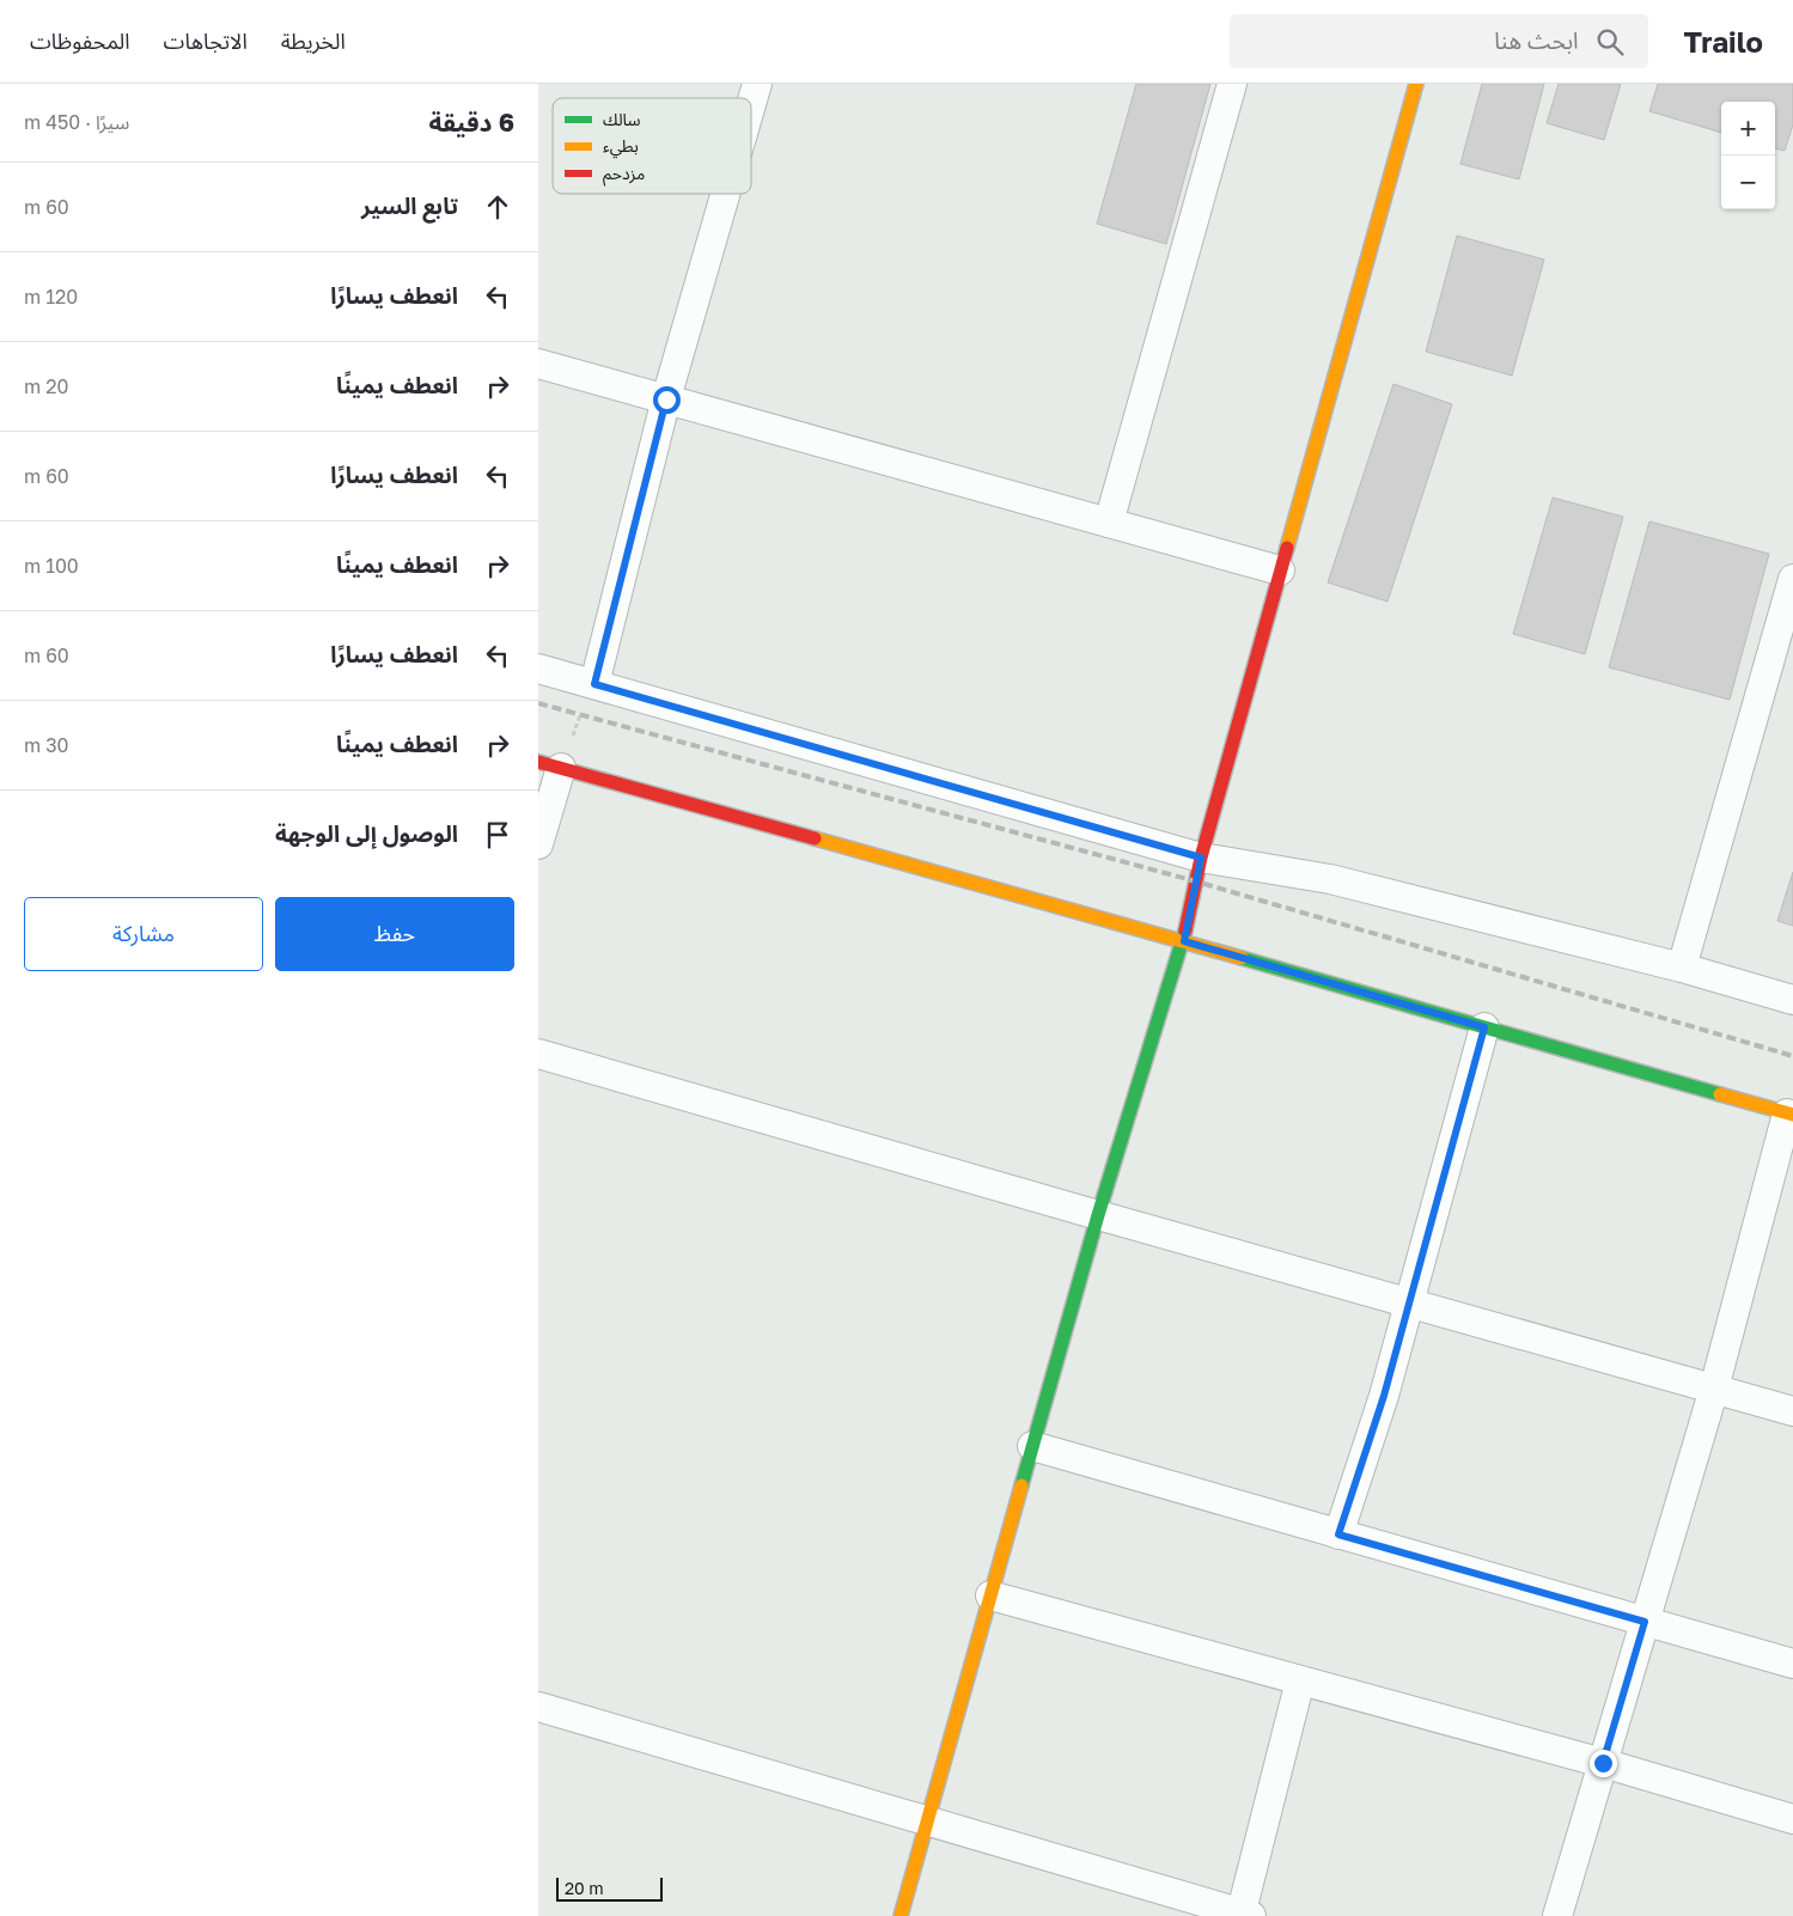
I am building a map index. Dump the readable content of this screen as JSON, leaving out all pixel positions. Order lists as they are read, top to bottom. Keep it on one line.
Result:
{"legend":["سالك","بطيء","مزدحم"],"scale_bar":"20 m","page":{"header":"Trailo","search":"ابحث هنا","nav":["الخريطة","الاتجاهات","المحفوظات"],"heading":["6 دقيقة","سيرًا · 450 m"],"map_buttons":["+","−"],"list":[["تابع السير","60 m"],["انعطف يسارًا","120 m"],["انعطف يمينًا","20 m"],["انعطف يسارًا","60 m"],["انعطف يمينًا","100 m"],["انعطف يسارًا","60 m"],["انعطف يمينًا","30 m"],"الوصول إلى الوجهة"],"buttons":["حفظ","مشاركة"],"scale":"20 m"}}
